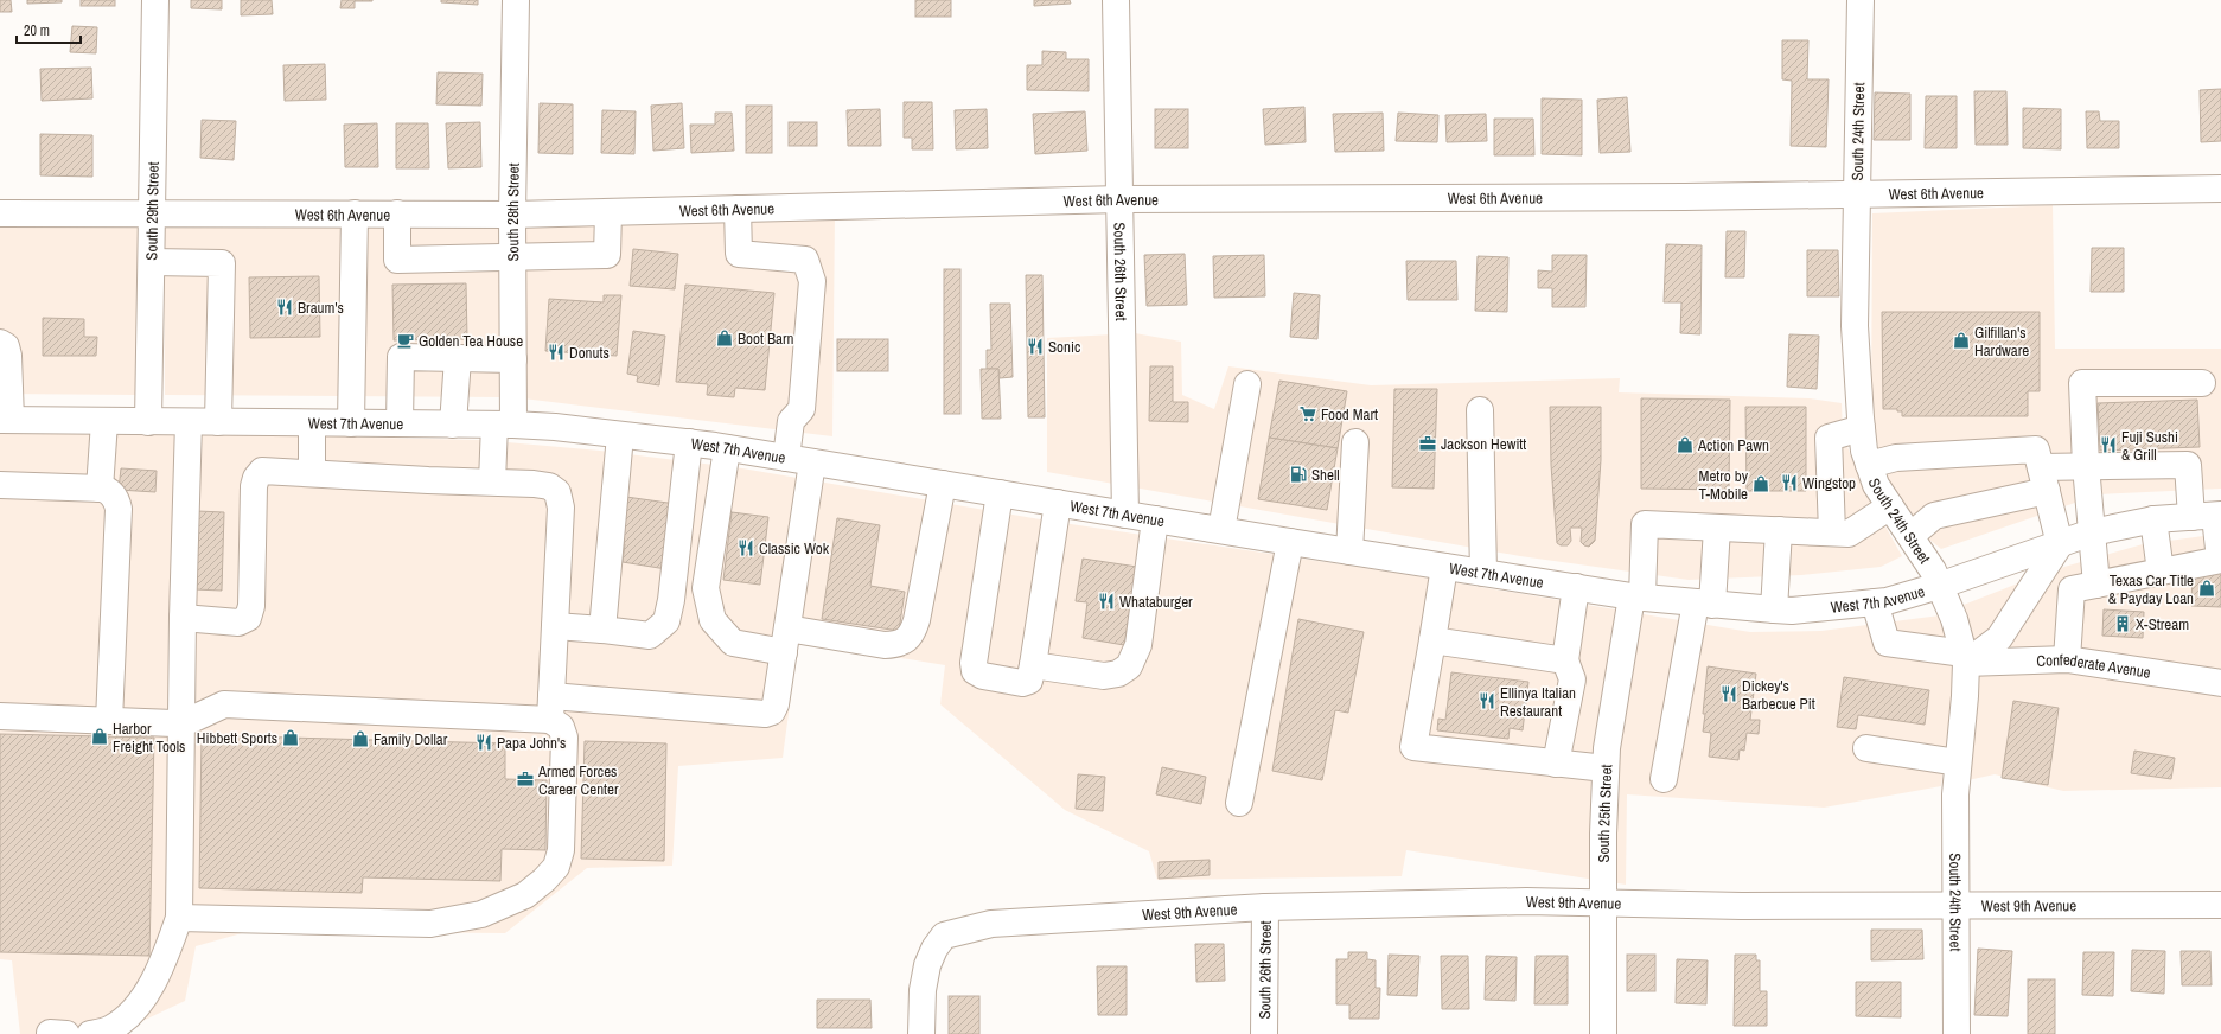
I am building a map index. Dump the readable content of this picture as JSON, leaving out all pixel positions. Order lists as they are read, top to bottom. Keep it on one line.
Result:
{"streets":{"street":["South 24th Street","West 6th Avenue","South 29th Street","South 28th Street","South 26th Street","West 7th Avenue","Confederate Avenue","South 25th Street","West 9th Avenue"]},"crossings":[["South 24th Street","West 6th Avenue"],["South 24th Street","West 7th Avenue"],["South 24th Street","Confederate Avenue"],["South 24th Street","West 9th Avenue"],["West 6th Avenue","South 29th Street"],["West 6th Avenue","South 28th Street"],["West 6th Avenue","South 26th Street"],["South 29th Street","West 7th Avenue"],["South 28th Street","West 7th Avenue"],["South 26th Street","West 7th Avenue"],["South 26th Street","West 9th Avenue"],["West 7th Avenue","Confederate Avenue"],["West 7th Avenue","South 25th Street"],["South 25th Street","West 9th Avenue"]],"places":{"restaurant":["Braum's","Sonic","Donuts","Fuji Sushi & Grill","Wingstop","Classic Wok","Whataburger","Dickey's Barbecue Pit","Ellinya Italian Restaurant","Papa John's"],"shop":["Boot Barn","Gilfillan's Hardware","Action Pawn","Metro by T-Mobile","Texas Car Title & Payday Loan","Harbor Freight Tools","Hibbett Sports","Family Dollar"],"cafe":["Golden Tea House"],"supermarket":["Food Mart"],"office":["Jackson Hewitt","Armed Forces Career Center"],"fuel station":["Shell"],"building":["X-Stream"]},"scale_bar":"20 m"}
